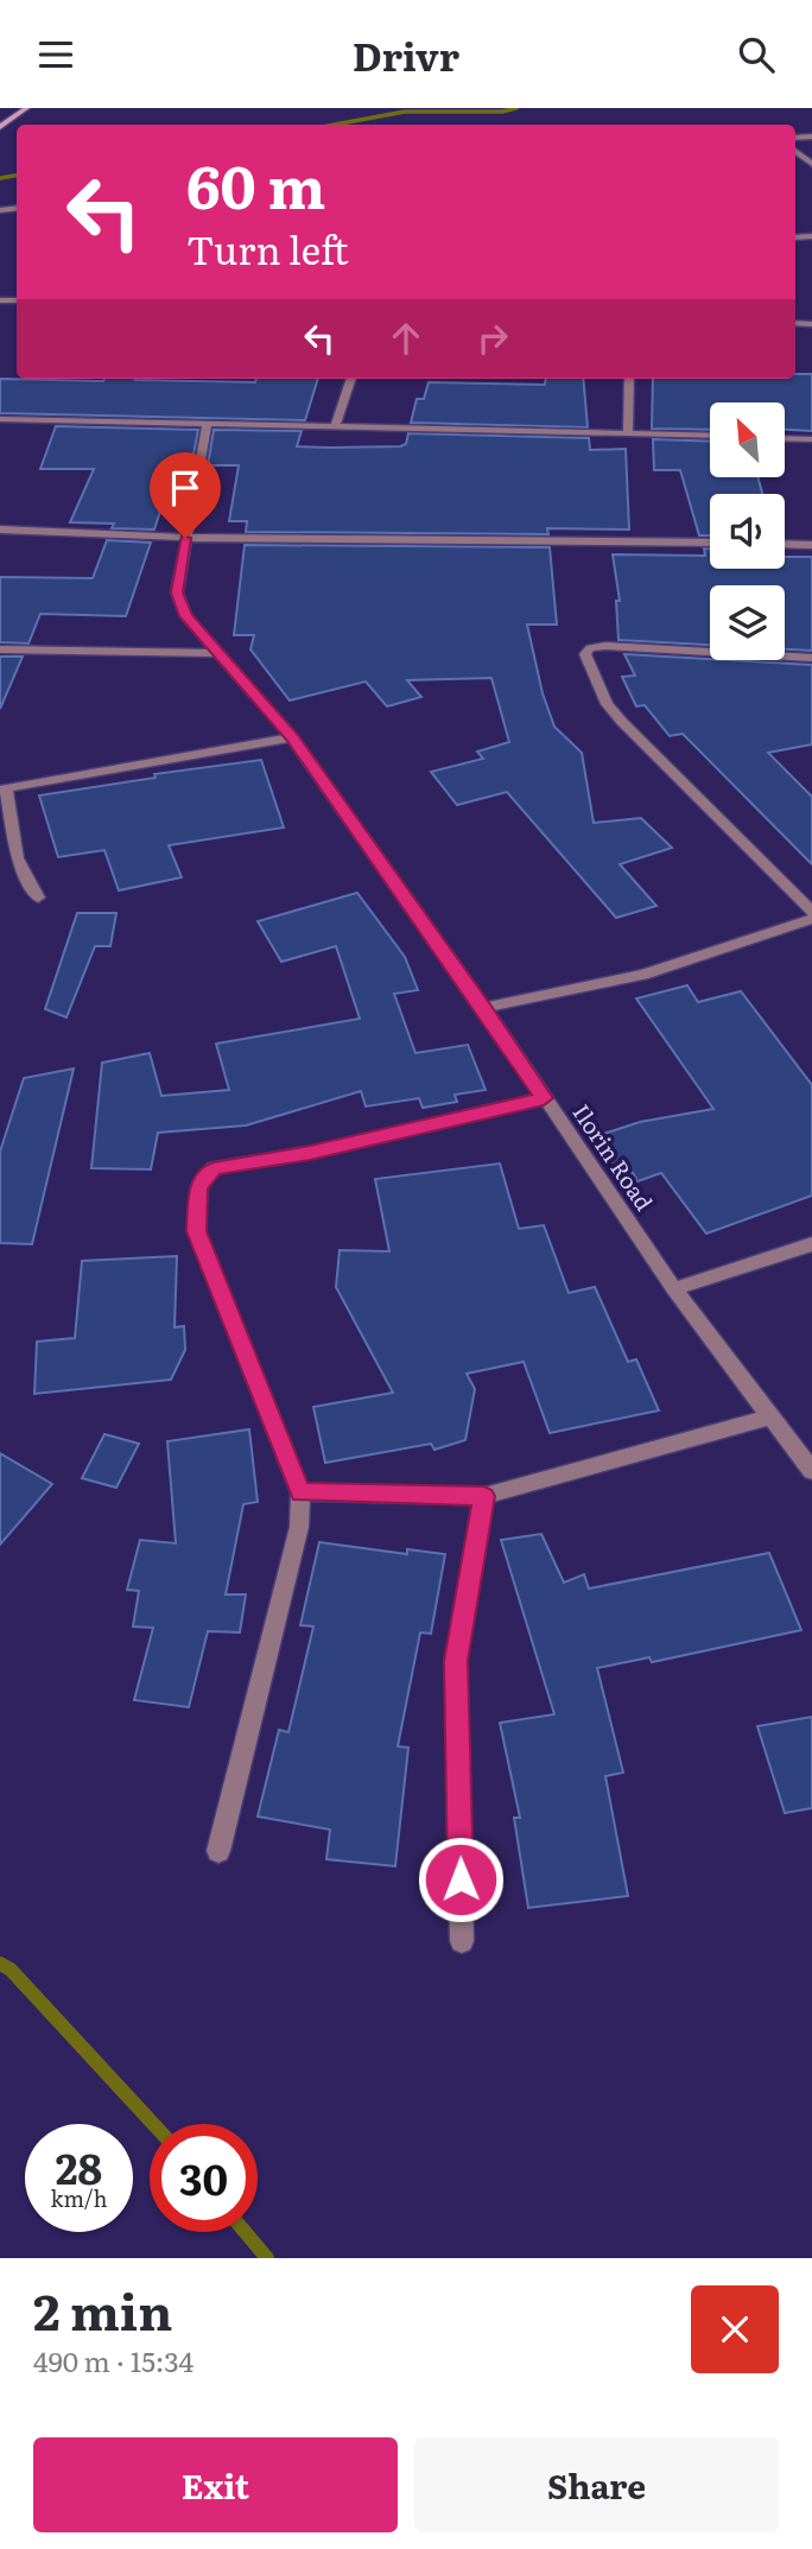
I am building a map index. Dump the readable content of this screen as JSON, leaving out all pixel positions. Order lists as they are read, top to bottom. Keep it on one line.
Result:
{"streets":{"street":["Ilorin Road"]},"north":"top left","page":{"header":"Drivr","turn":["60 m","Turn left"],"speed":"28 km/h","limit":"30","heading":["2 min","490 m · 15:34"],"buttons":["Exit","Share"]}}
